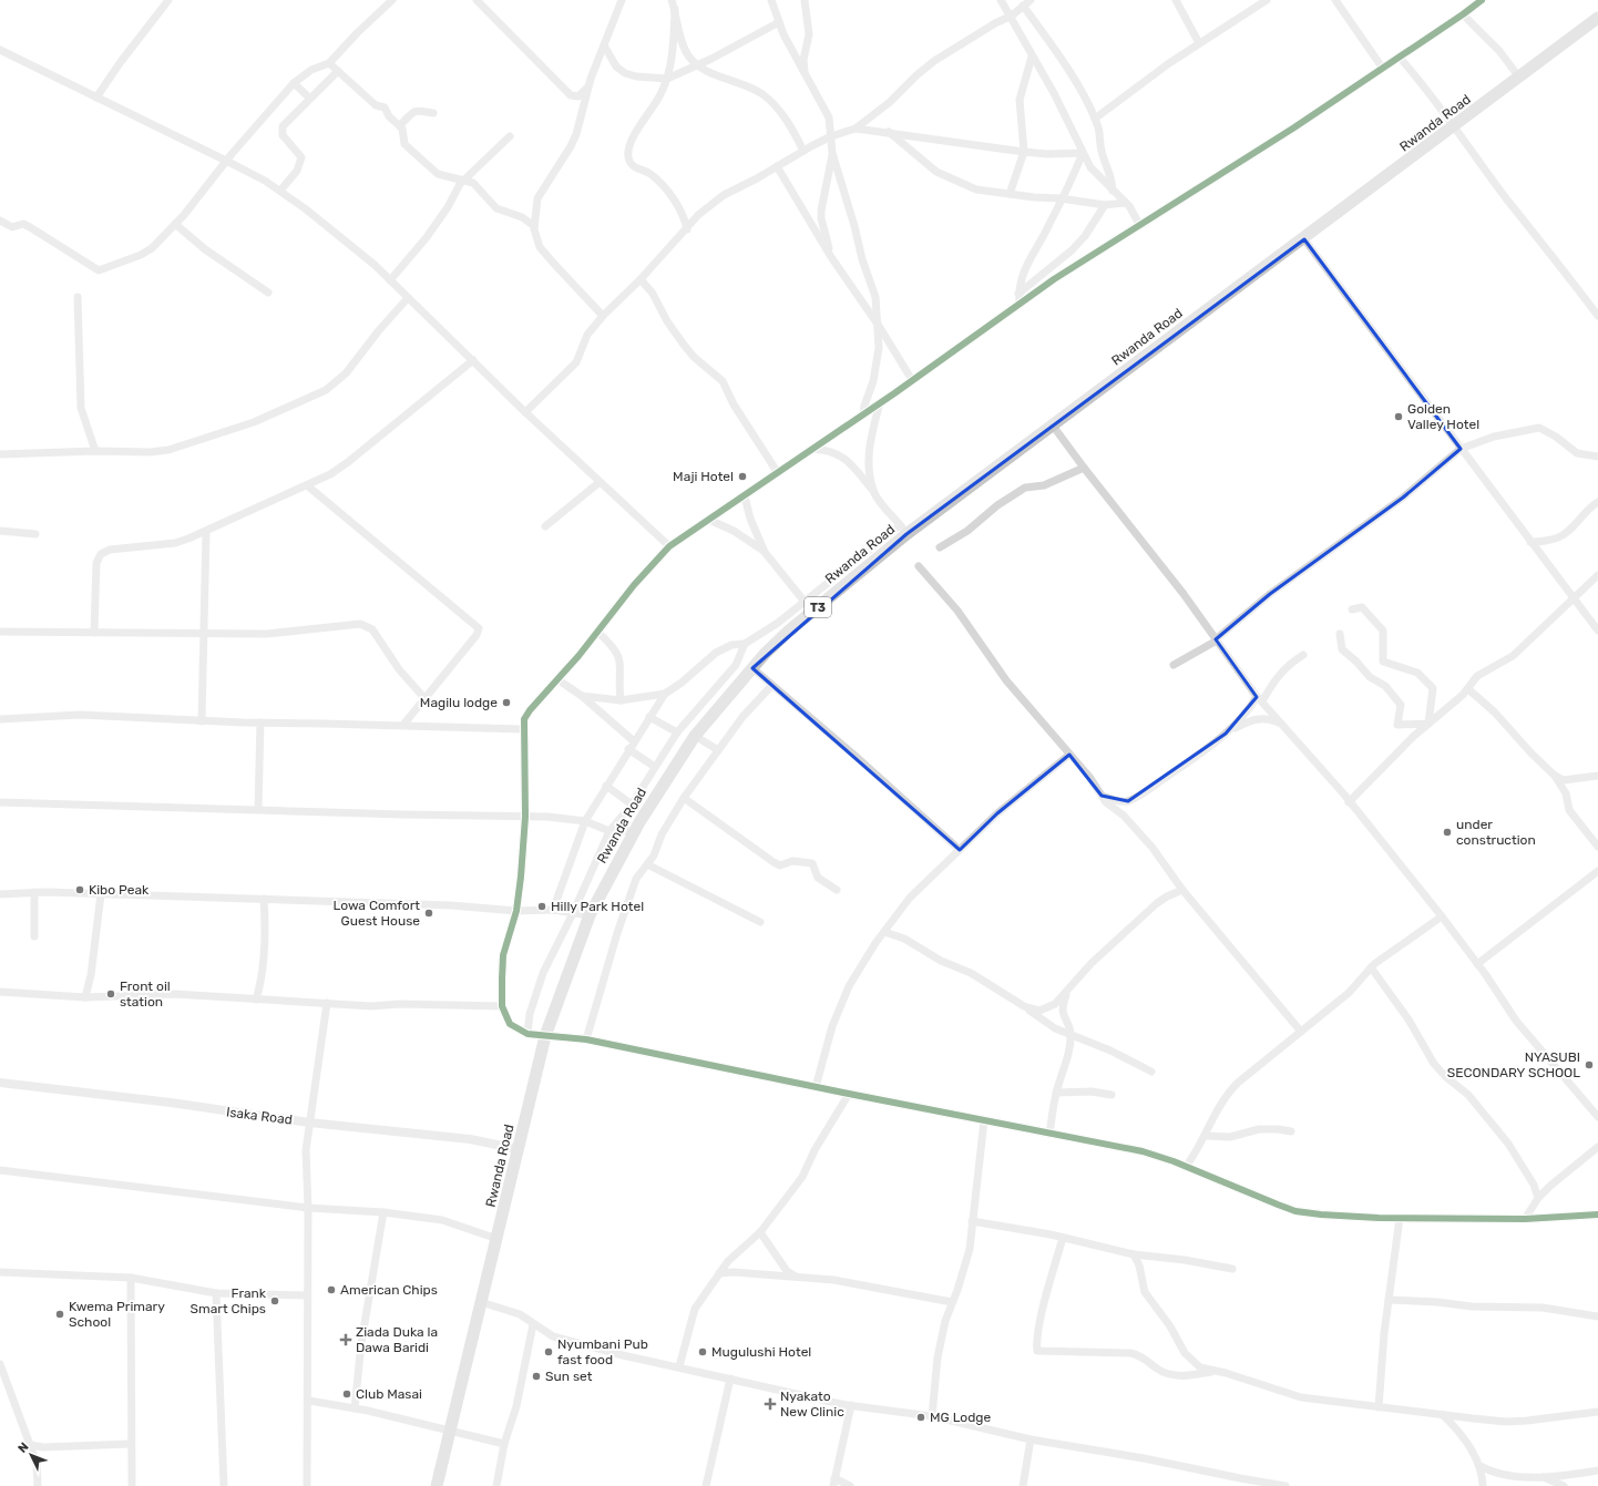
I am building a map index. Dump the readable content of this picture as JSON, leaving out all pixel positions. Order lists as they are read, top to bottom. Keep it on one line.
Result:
{"streets":{"highway":["Rwanda Road","T3"],"street":["Isaka Road"]},"crossings":[["Rwanda Road","Isaka Road"]],"places":{"other":["Golden Valley Hotel","Maji Hotel","Magilu lodge","under construction","Kibo Peak","Hilly Park Hotel","Lowa Comfort Guest House","Front oil station","NYASUBI SECONDARY SCHOOL","American Chips","Frank Smart Chips","Kwema Primary School","Nyumbani Pub fast food","Mugulushi Hotel","Sun set","Club Masai","MG Lodge"],"health":["Ziada Duka la Dawa Baridi","Nyakato New Clinic"]},"north":"top left"}
